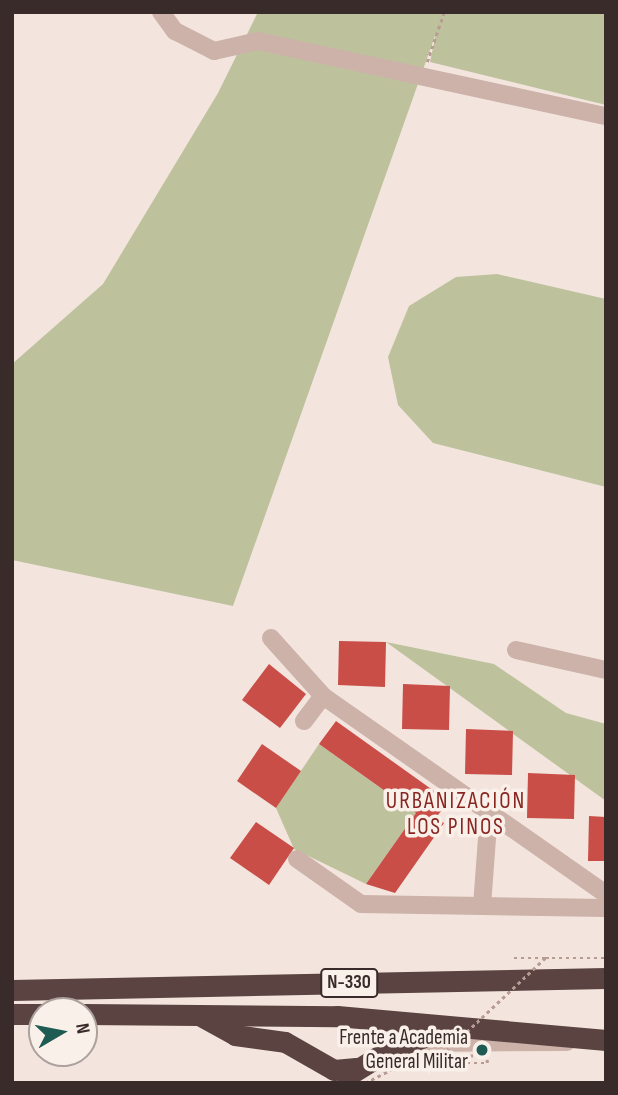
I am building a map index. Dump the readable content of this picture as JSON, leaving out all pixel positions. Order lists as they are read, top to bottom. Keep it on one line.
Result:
{"streets":{"highway":["N-330"]},"districts":["URBANIZACIÓN LOS PINOS"],"places":["Frente a Academia General Militar"],"north":"right"}
